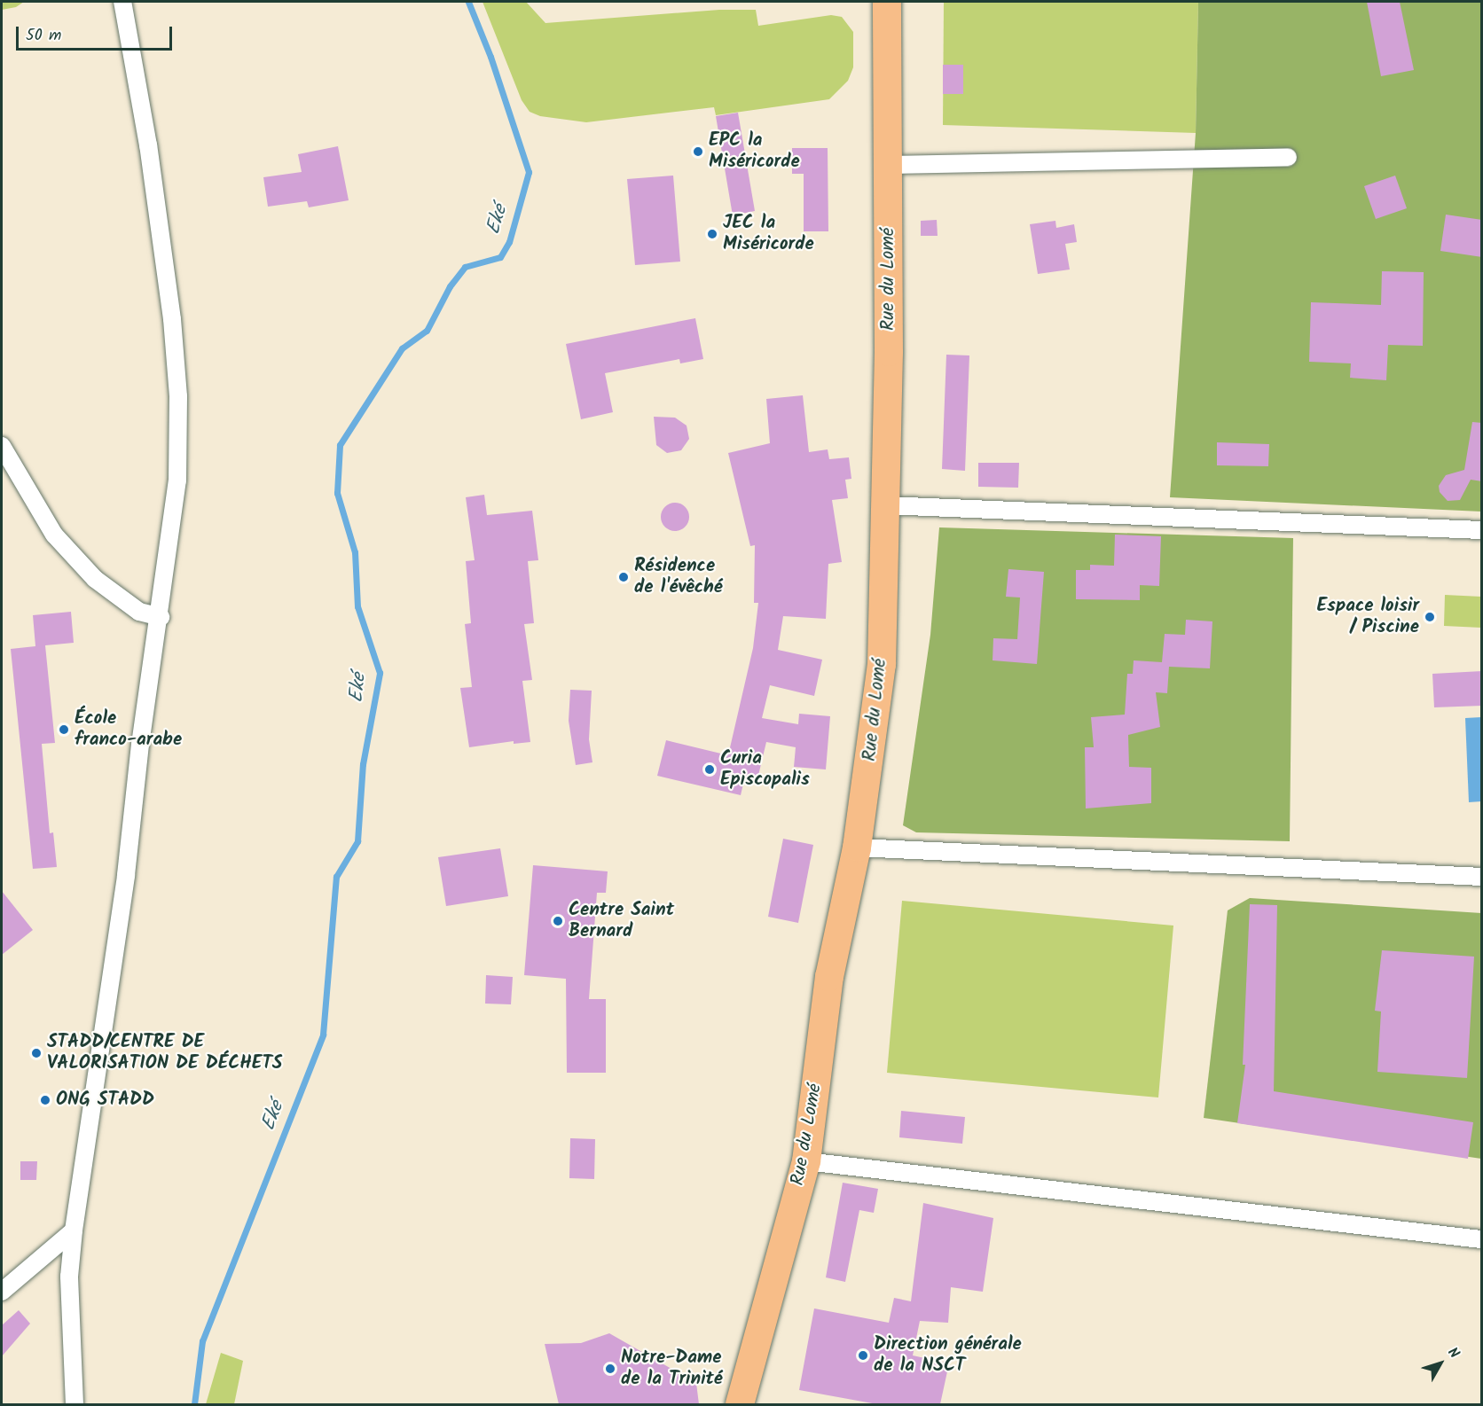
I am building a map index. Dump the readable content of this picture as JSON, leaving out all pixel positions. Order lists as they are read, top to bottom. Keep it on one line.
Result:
{"streets":{"main road":["Rue du Lomé"]},"water":["Eké"],"places":["EPC la Miséricorde","JEC la Miséricorde","Résidence de l'évêché","Espace loisir / Piscine","École franco-arabe","Curia Episcopalis","Centre Saint Bernard","STADD/CENTRE DE VALORISATION DE DÉCHETS","ONG STADD","Direction générale de la NSCT","Notre-Dame de la Trinité"],"scale_bar":"50 m","north":"top right"}
